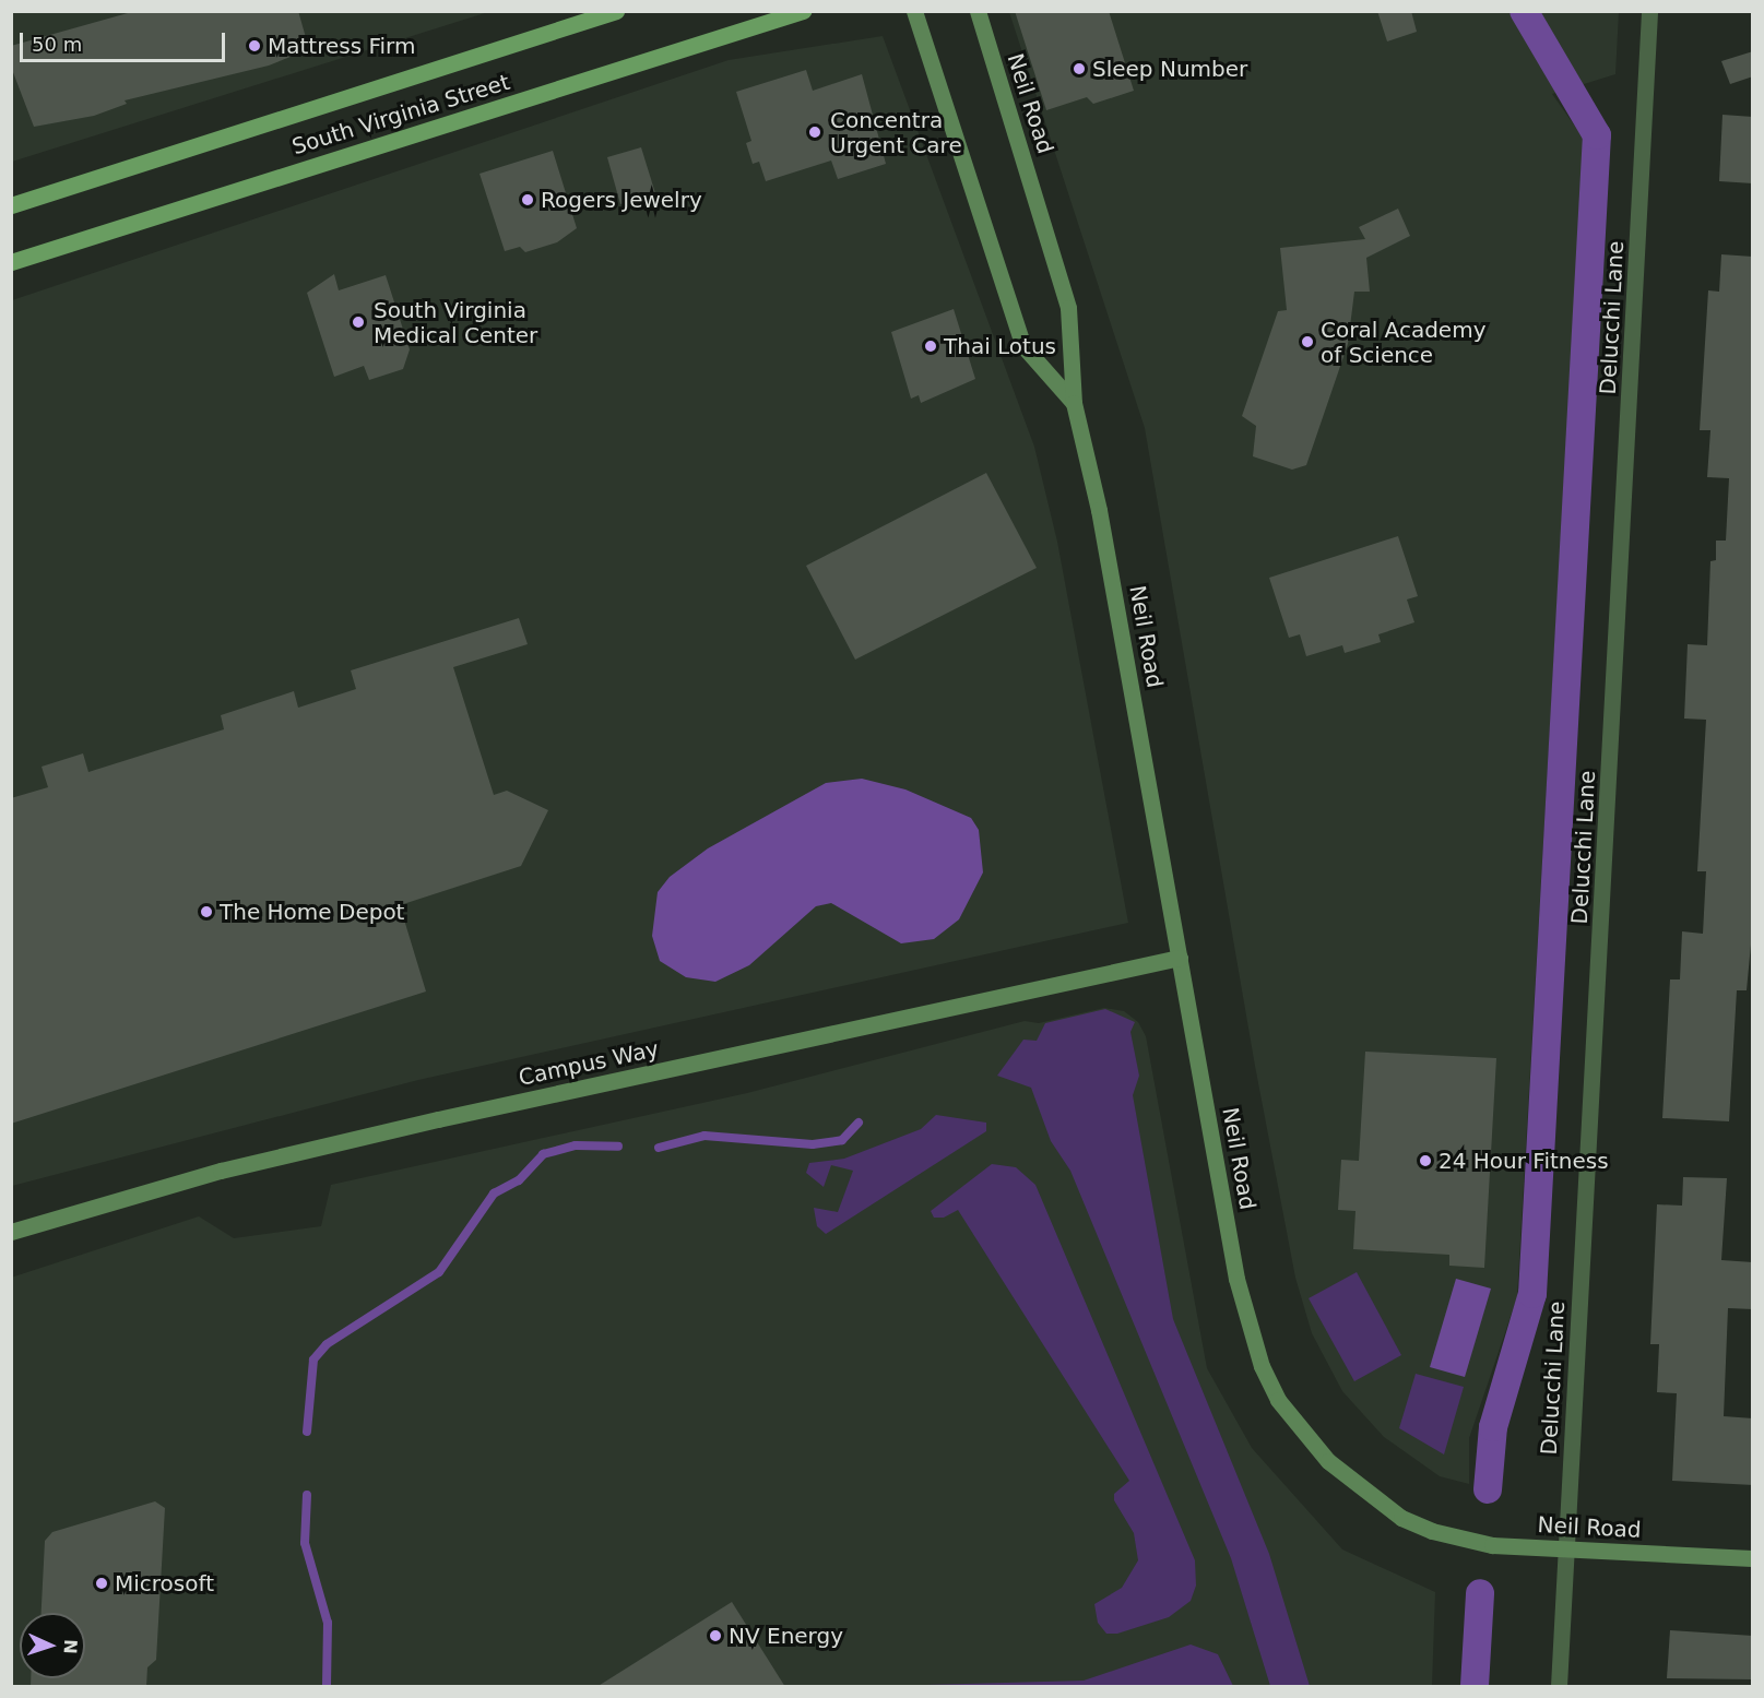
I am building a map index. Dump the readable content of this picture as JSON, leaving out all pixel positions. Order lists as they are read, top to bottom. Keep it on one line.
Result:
{"streets":{"main road":["South Virginia Street"],"street":["Neil Road","Delucchi Lane","Campus Way"]},"crossings":[["Neil Road","Delucchi Lane"],["Neil Road","Campus Way"]],"places":["Mattress Firm","Sleep Number","Concentra Urgent Care","Rogers Jewelry","South Virginia Medical Center","Coral Academy of Science","Thai Lotus","The Home Depot","24 Hour Fitness","Microsoft","NV Energy"],"scale_bar":"50 m","north":"right"}
